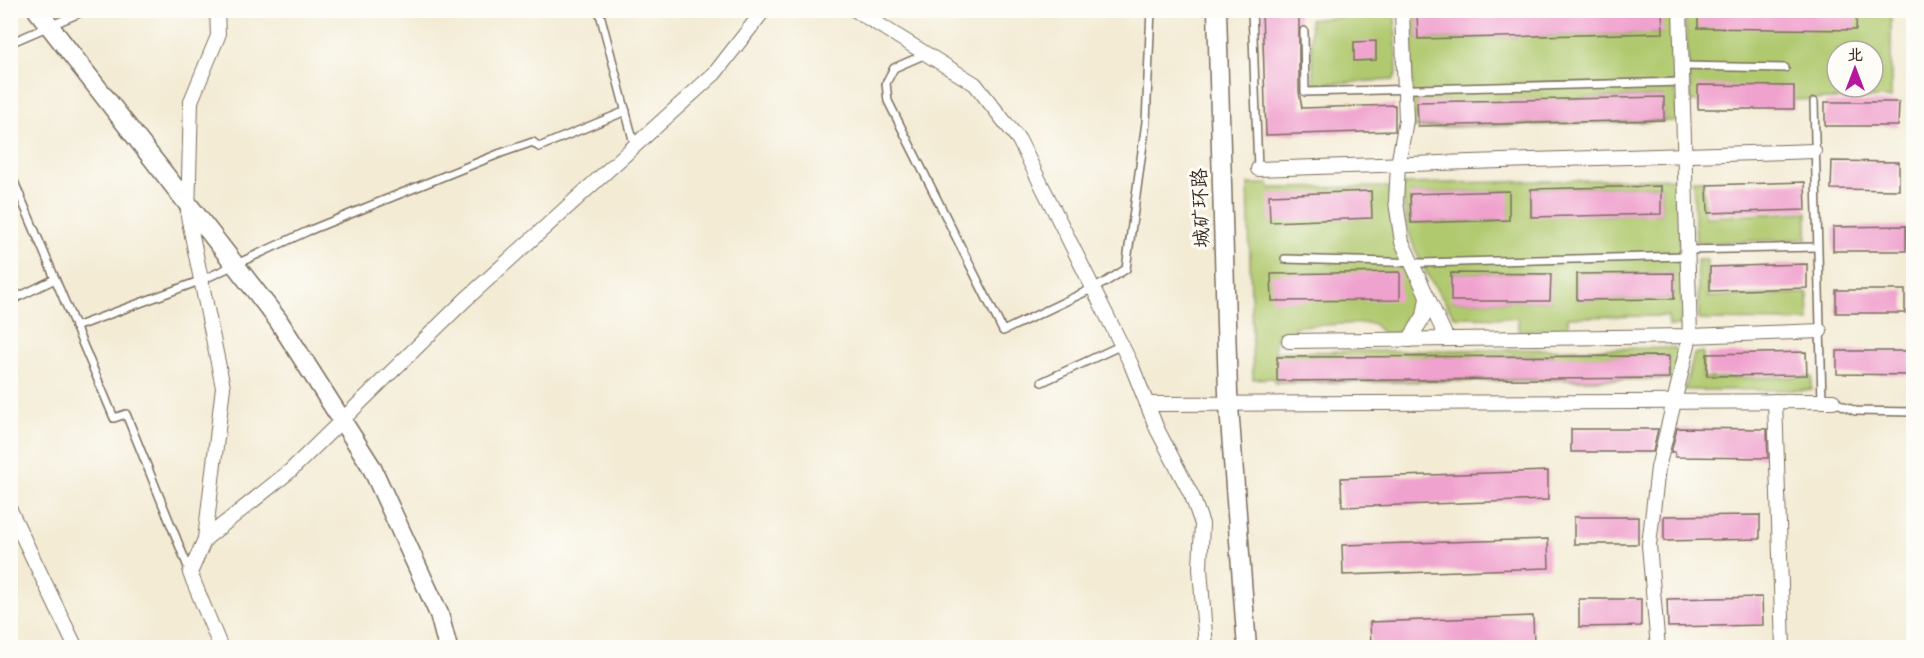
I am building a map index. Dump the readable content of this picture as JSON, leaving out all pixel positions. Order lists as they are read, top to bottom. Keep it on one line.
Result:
{"streets":{"street":["城矿环路"]},"north":"top"}
